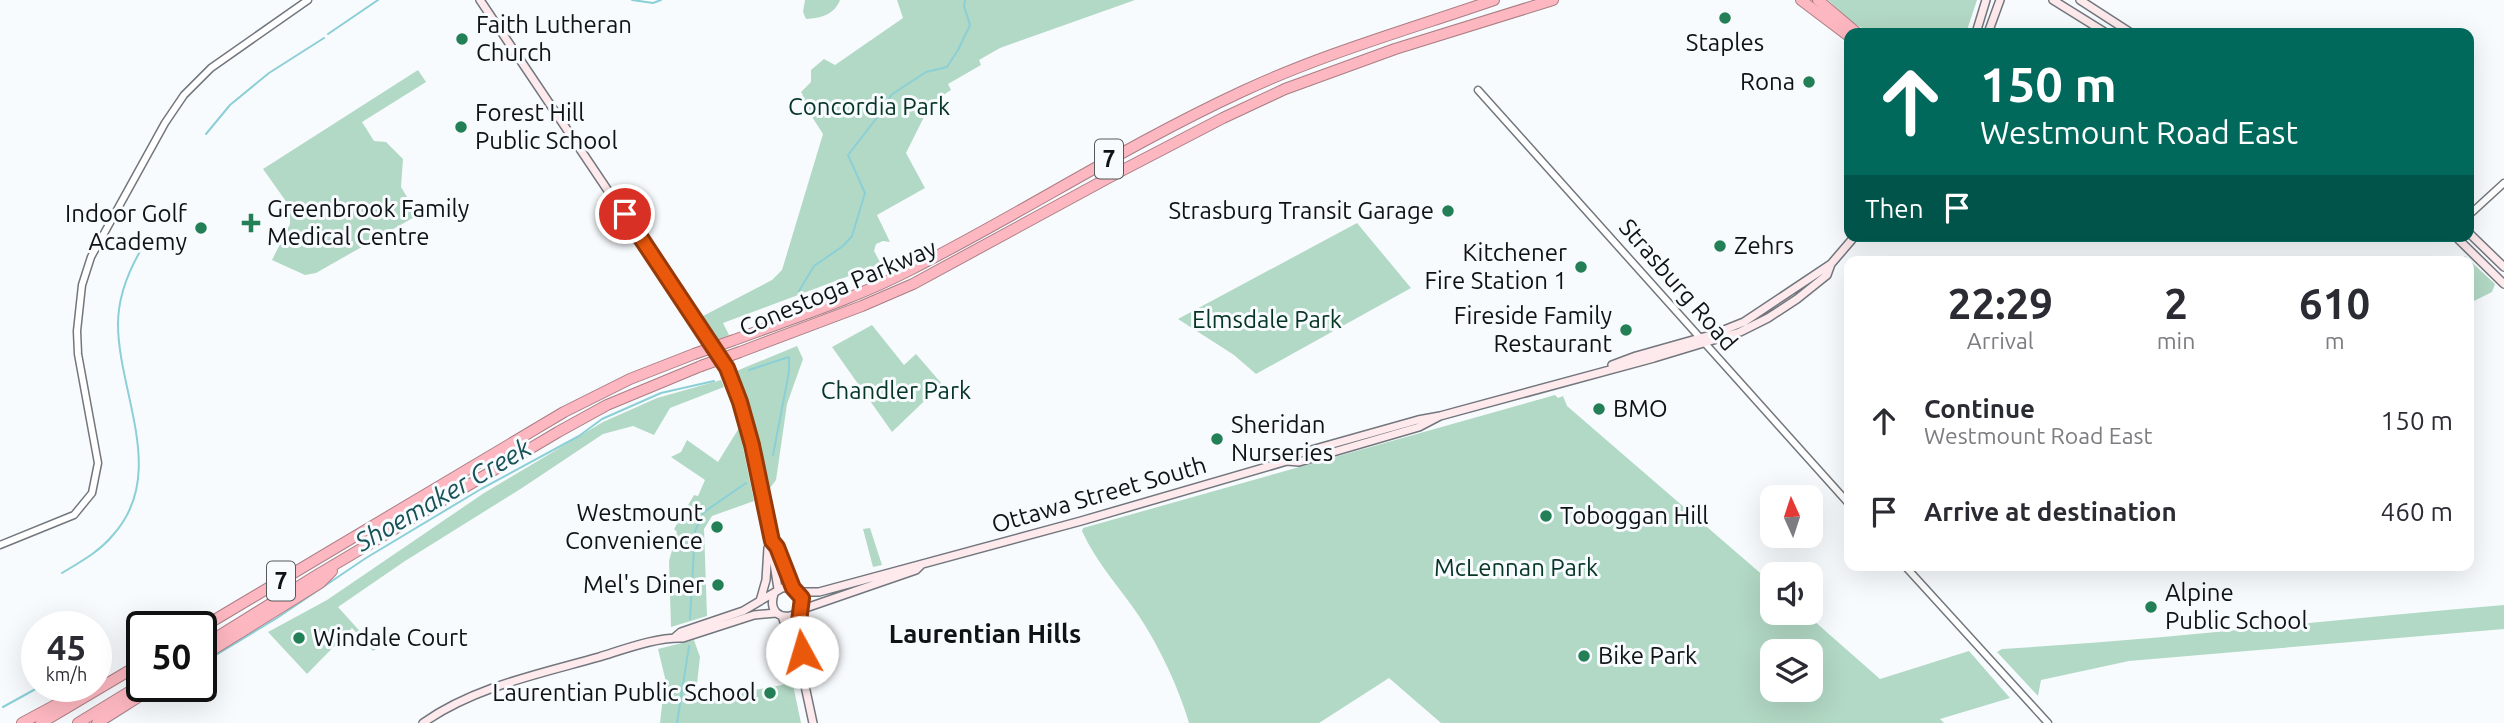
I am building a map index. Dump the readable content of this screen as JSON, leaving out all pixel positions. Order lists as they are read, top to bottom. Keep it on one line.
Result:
{"streets":{"highway":["7","Conestoga Parkway"],"main road":["Ottawa Street South"],"street":["Strasburg Road"]},"crossings":[["Strasburg Road","Ottawa Street South"]],"districts":["Laurentian Hills"],"water":["Shoemaker Creek"],"parks":["Concordia Park","Elmsdale Park","Chandler Park","McLennan Park"],"places":{"other":["Staples","Faith Lutheran Church","Rona","Forest Hill Public School","Strasburg Transit Garage","Indoor Golf Academy","Zehrs","Kitchener Fire Station 1","Fireside Family Restaurant","BMO","Sheridan Nurseries","Toboggan Hill","Westmount Convenience","Mel's Diner","Alpine Public School","Windale Court","Bike Park","Laurentian Public School"],"health":["Greenbrook Family Medical Centre"]},"north":"top","page":{"turn":["150 m","Westmount Road East"],"then":"Then","eta":["22:29","Arrival","2","min","610","m"],"list":[{"name":"Continue","note":"Westmount Road East","value":"150 m"},{"name":"Arrive at destination","value":"460 m"}],"speed":"45 km/h","limit":"50"}}
